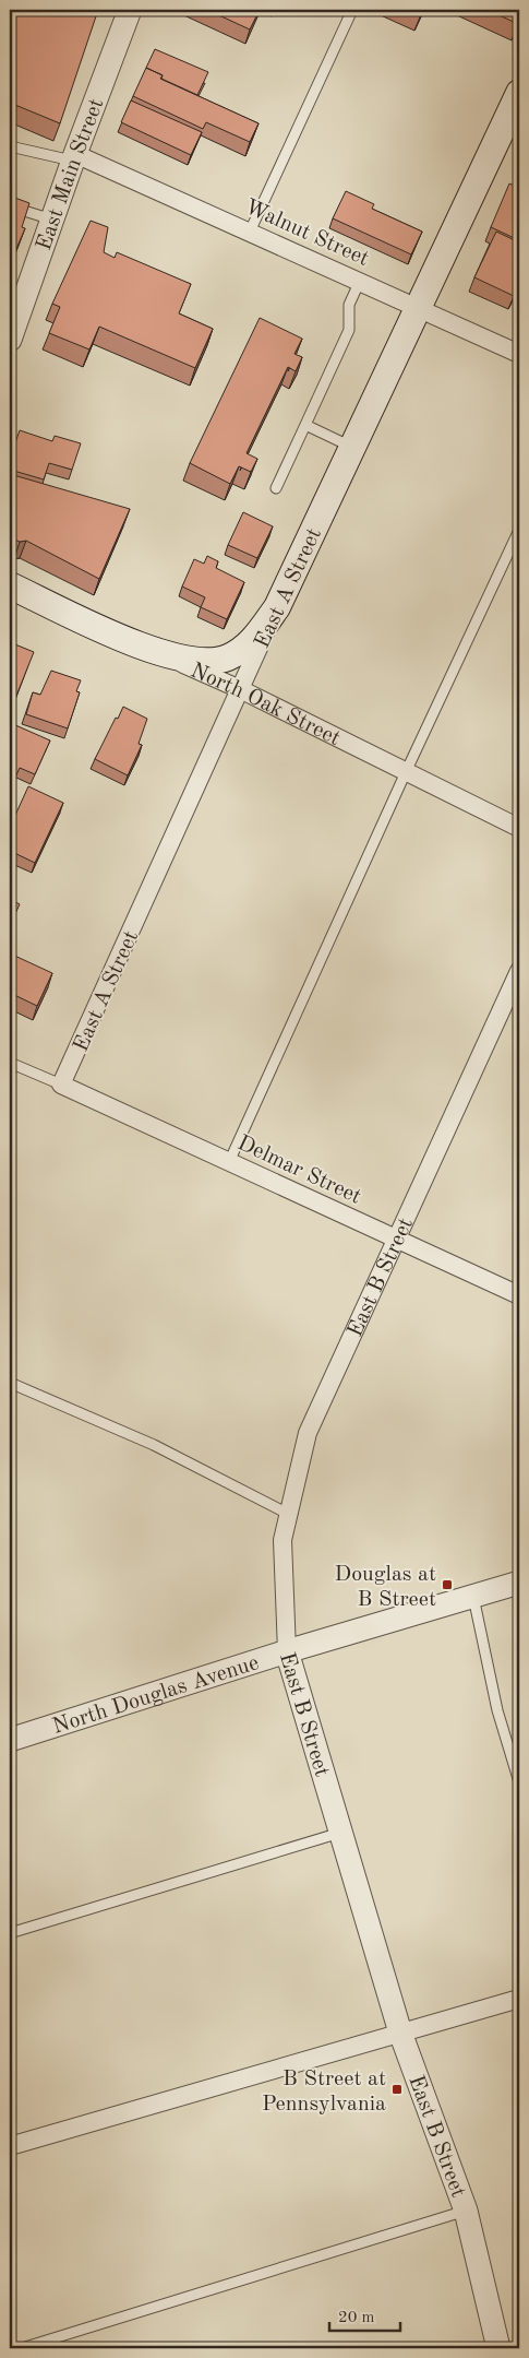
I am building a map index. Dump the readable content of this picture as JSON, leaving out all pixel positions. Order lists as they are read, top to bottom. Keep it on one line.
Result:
{"streets":{"main road":["East A Street","North Oak Street"],"street":["East Main Street","Walnut Street","Delmar Street","East B Street","North Douglas Avenue"]},"crossings":[["East Main Street","Walnut Street"],["Walnut Street","East A Street"],["East A Street","North Oak Street"],["East A Street","Delmar Street"],["Delmar Street","East B Street"],["East B Street","North Douglas Avenue"]],"places":{"transit":["Douglas at B Street","B Street at Pennsylvania"]},"scale_bar":"20 m"}
